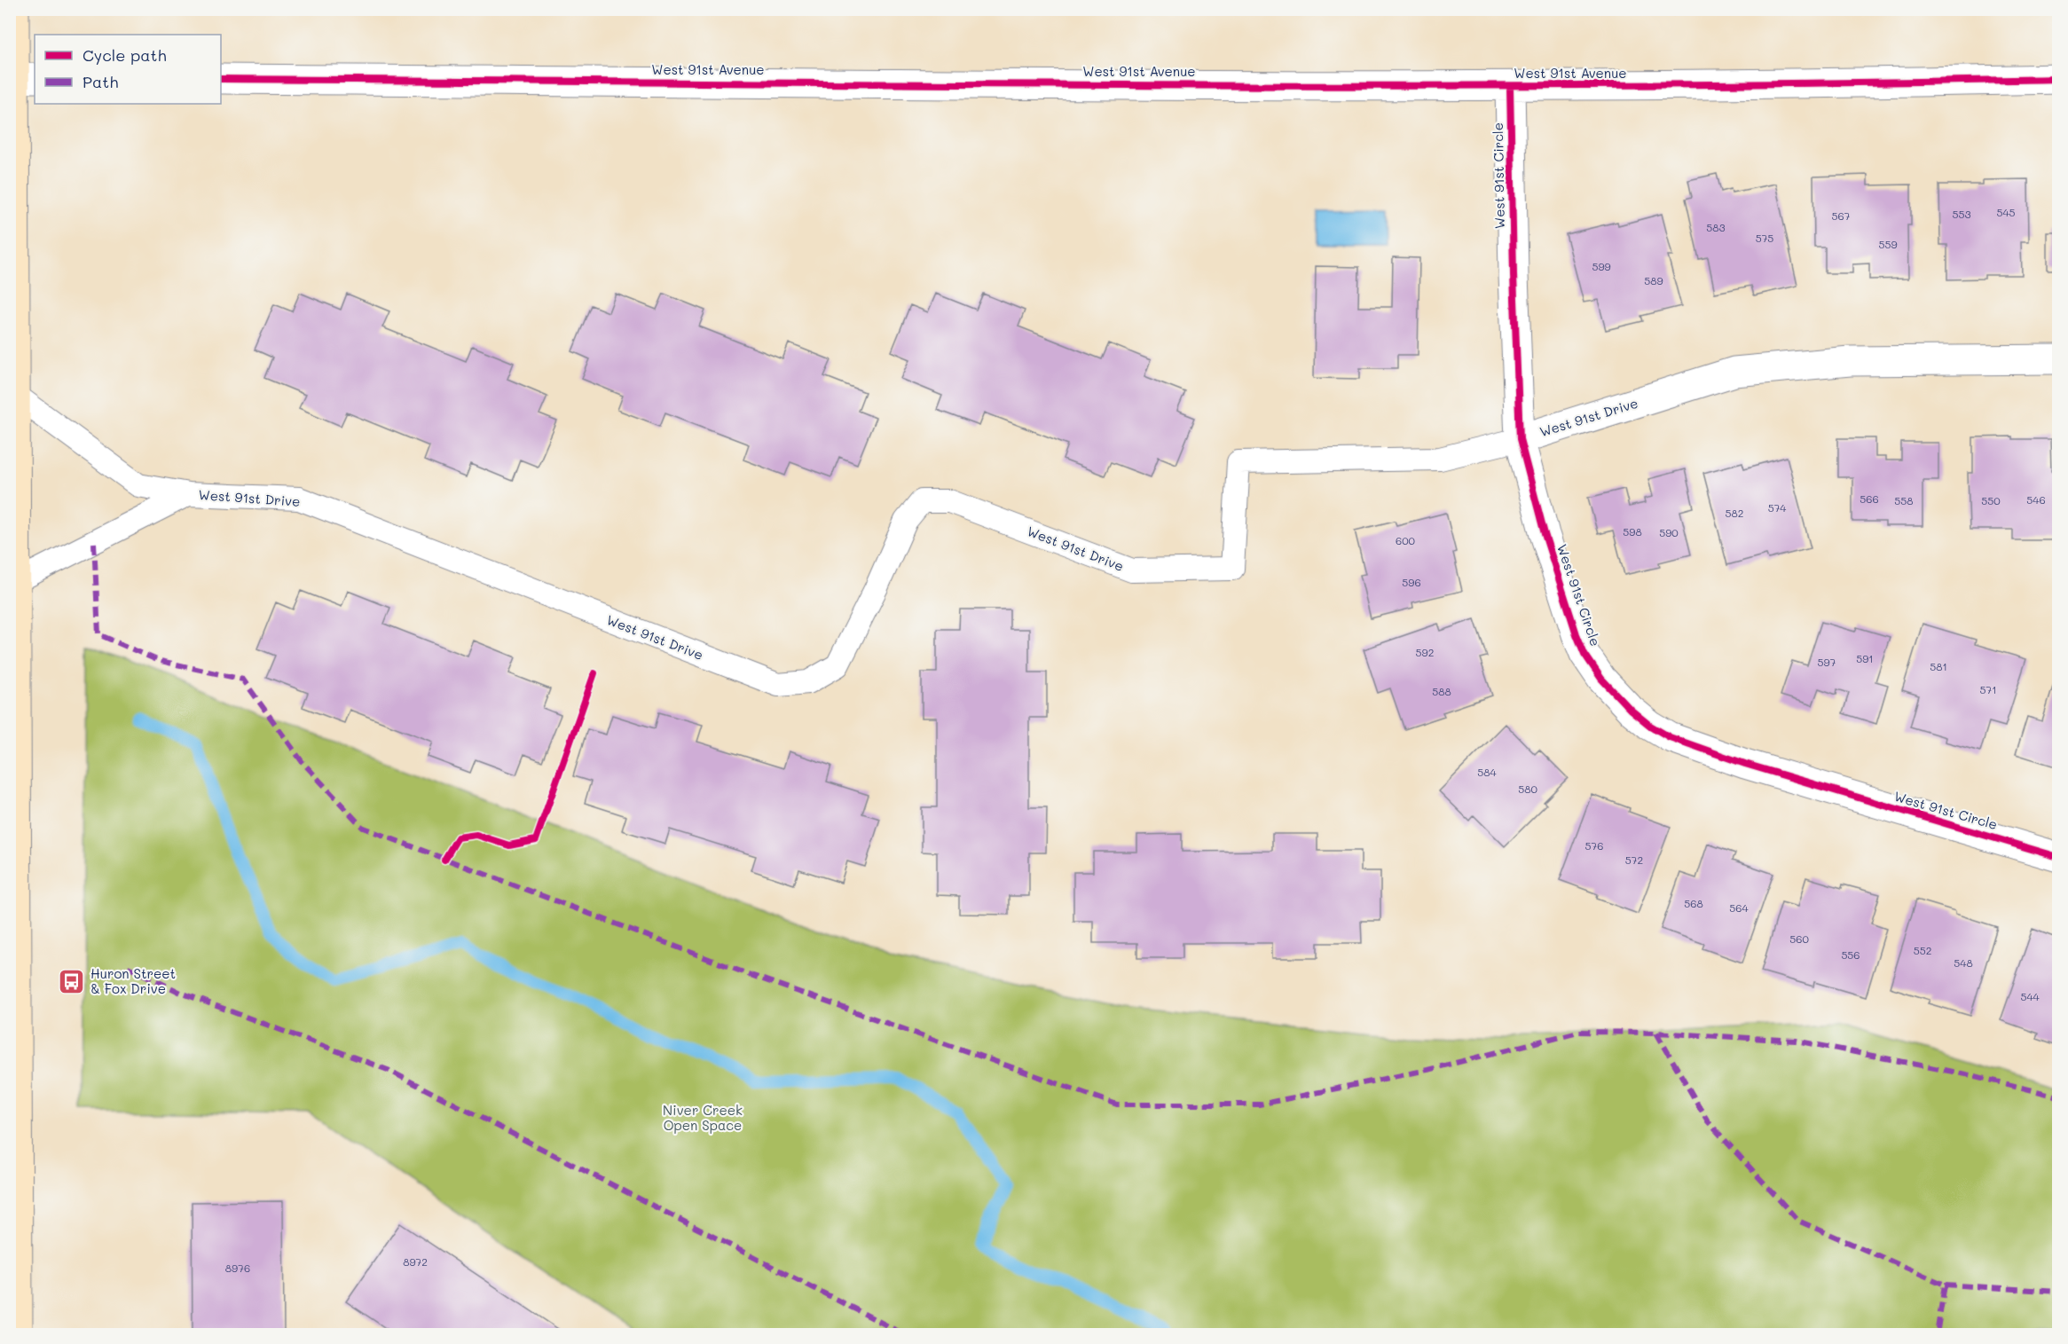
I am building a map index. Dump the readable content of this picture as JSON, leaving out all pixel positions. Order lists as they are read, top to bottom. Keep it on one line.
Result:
{"streets":{"street":["West 91st Avenue","West 91st Circle","West 91st Drive"]},"crossings":[["West 91st Avenue","West 91st Circle"],["West 91st Circle","West 91st Drive"]],"parks":["Niver Creek Open Space"],"places":{"bus stop":["Huron Street & Fox Drive"]},"house_numbers":["545","553","567","583","575","559","599","589","566","546","558","550","574","582","598","590","600","596","592","591","597","581","571","588","584","580","576","572","568","564","560","552","556","548","544","8972","8976"],"legend":["Cycle path","Path"]}
